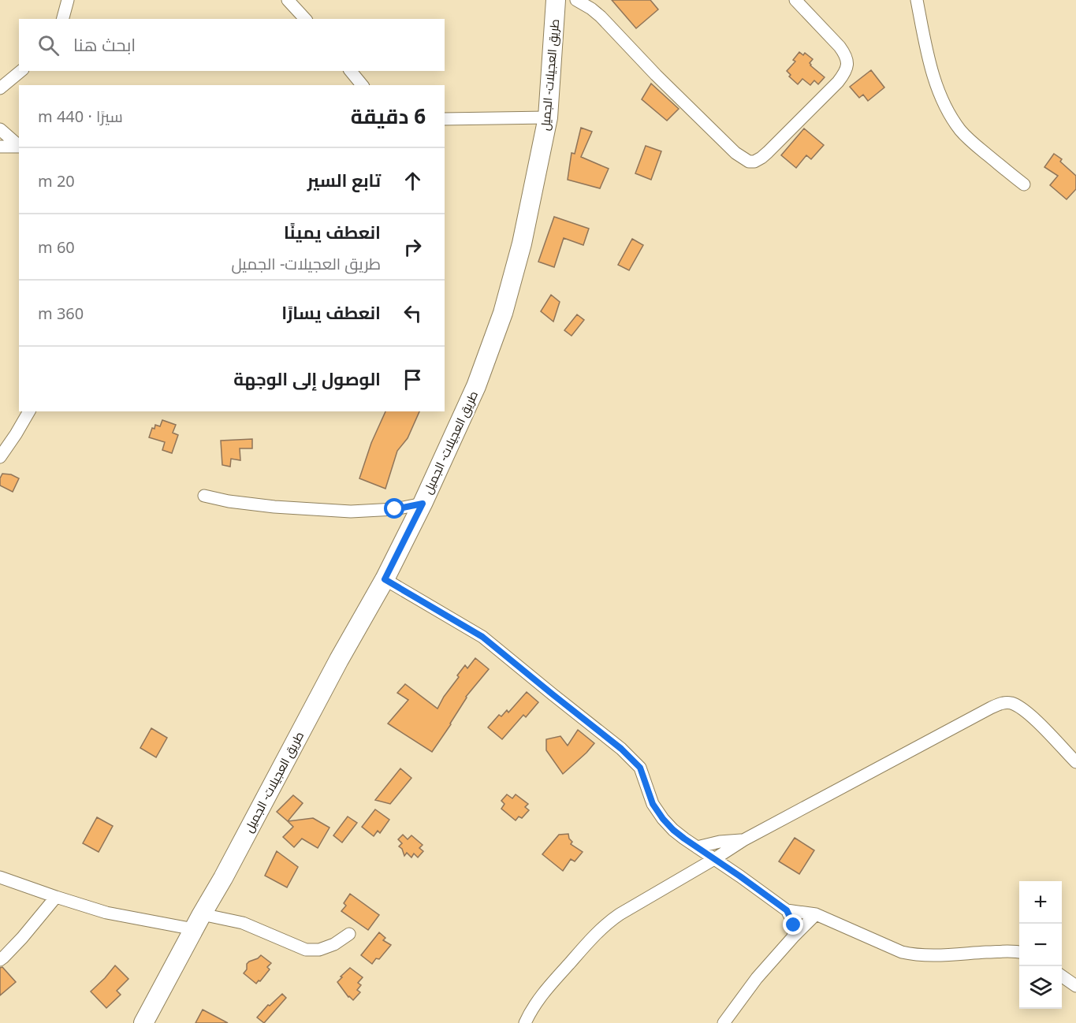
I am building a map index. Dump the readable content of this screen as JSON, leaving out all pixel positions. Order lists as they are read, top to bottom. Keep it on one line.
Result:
{"streets":{"main road":["طريق العجيلات- الجميل"]},"page":{"search":"ابحث هنا","heading":["6 دقيقة","سيرًا · 440 m"],"list":[["تابع السير","20 m"],["انعطف يمينًا","طريق العجيلات- الجميل","60 m"],["انعطف يسارًا","360 m"],"الوصول إلى الوجهة"],"map_buttons":["+","−"]}}
